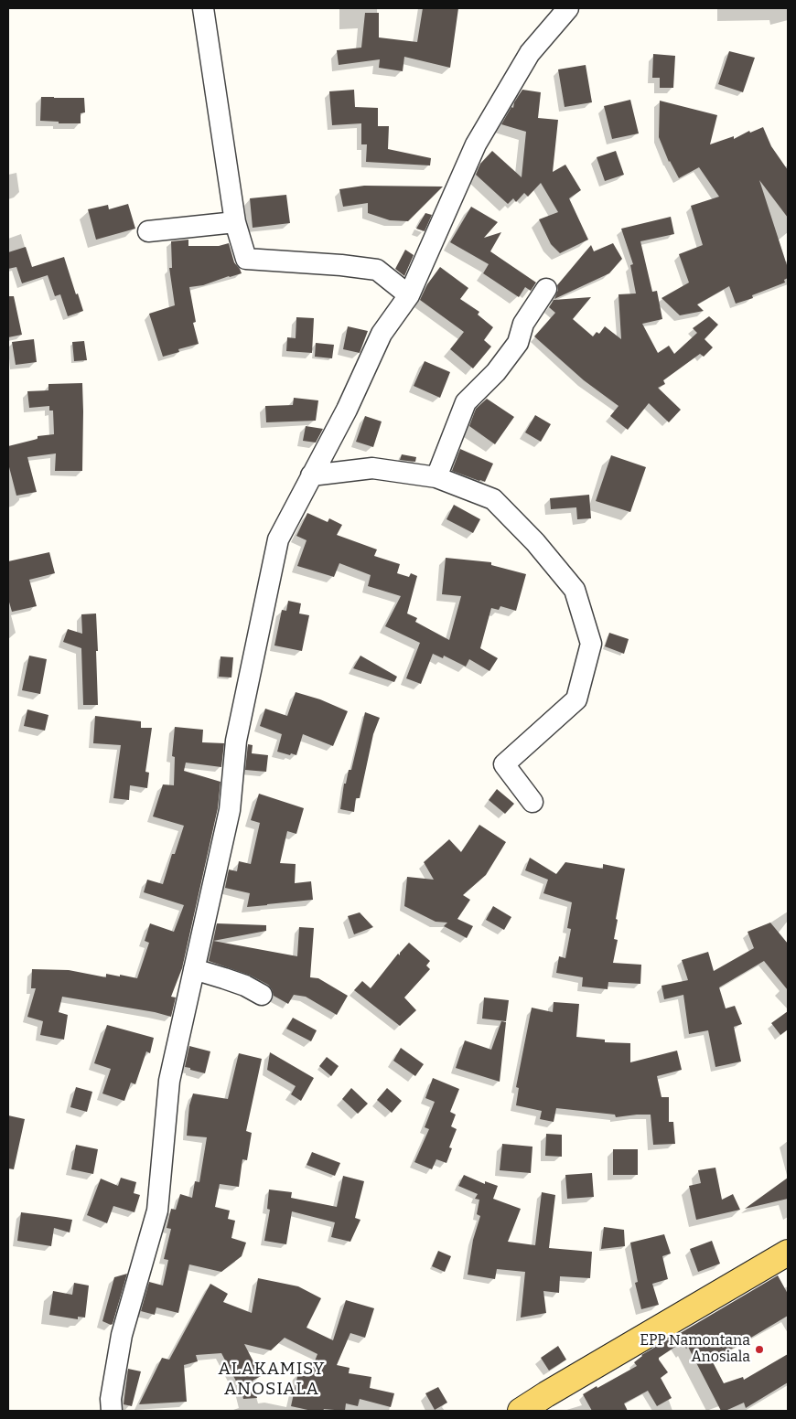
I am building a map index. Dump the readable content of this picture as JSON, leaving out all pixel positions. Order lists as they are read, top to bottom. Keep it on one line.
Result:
{"districts":["ALAKAMISY ANOSIALA"],"places":["EPP Namontana Anosiala"]}
